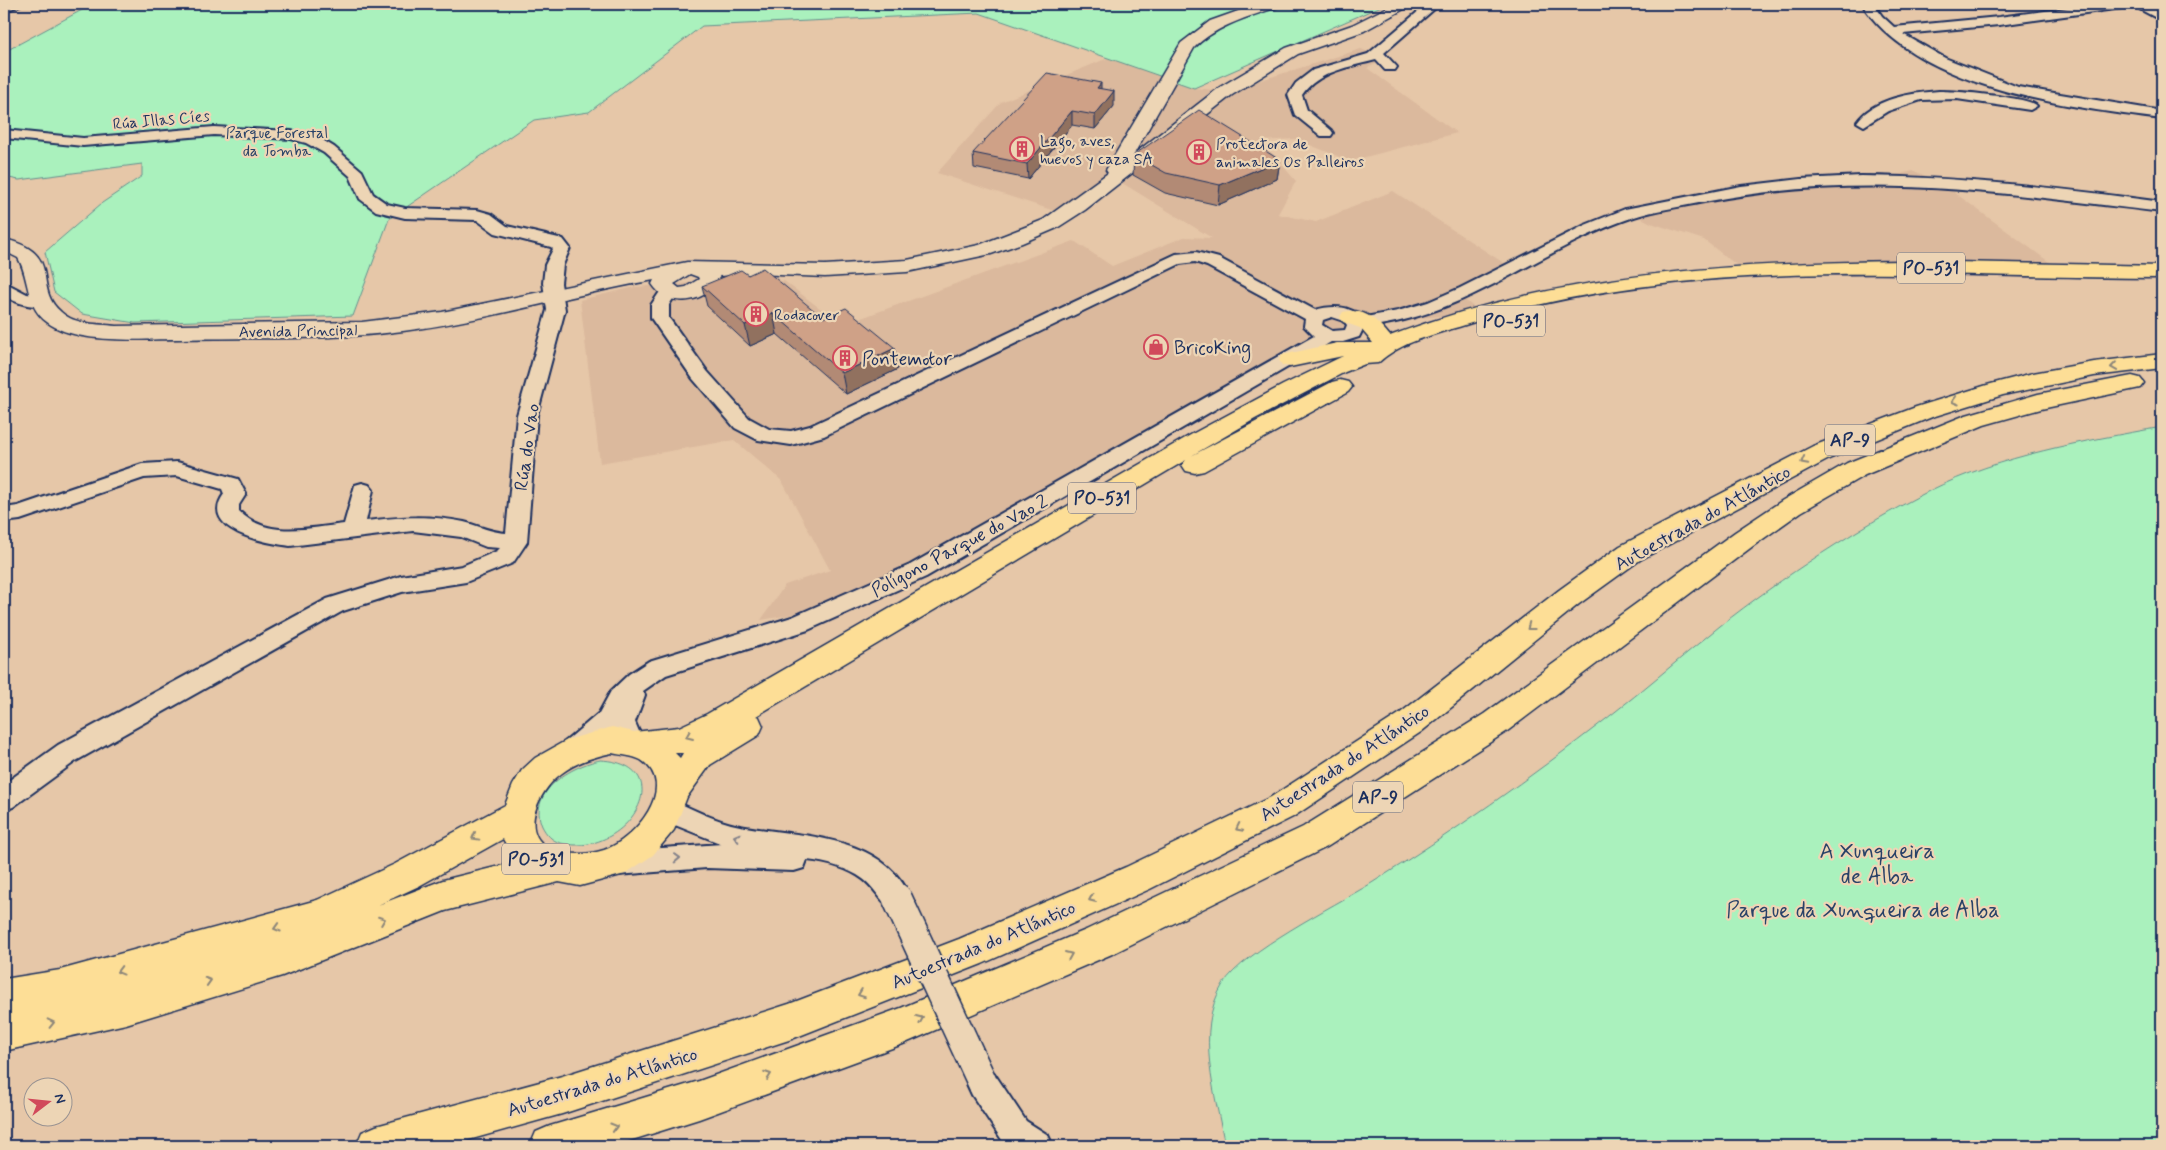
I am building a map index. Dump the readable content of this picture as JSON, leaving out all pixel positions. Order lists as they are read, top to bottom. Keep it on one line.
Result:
{"streets":{"main road":["PO-531","AP-9","Autoestrada do Atlántico"],"street":["Rúa Illas Cíes","Avenida Principal","Rúa do Vao","Polígono Parque do Vao 2"]},"crossings":[["Rúa Illas Cíes","Avenida Principal"],["Rúa Illas Cíes","Rúa do Vao"],["PO-531","Polígono Parque do Vao 2"],["Avenida Principal","Rúa do Vao"]],"parks":["Parque Forestal da Tomba","A Xunqueira de Alba","Parque da Xunqueira de Alba"],"places":{"building":["Lago, aves, huevos y caza SA","Protectora de animales Os Palleiros","Rodacover","Pontemotor"],"shop":["BricoKing"]},"north":"right"}
